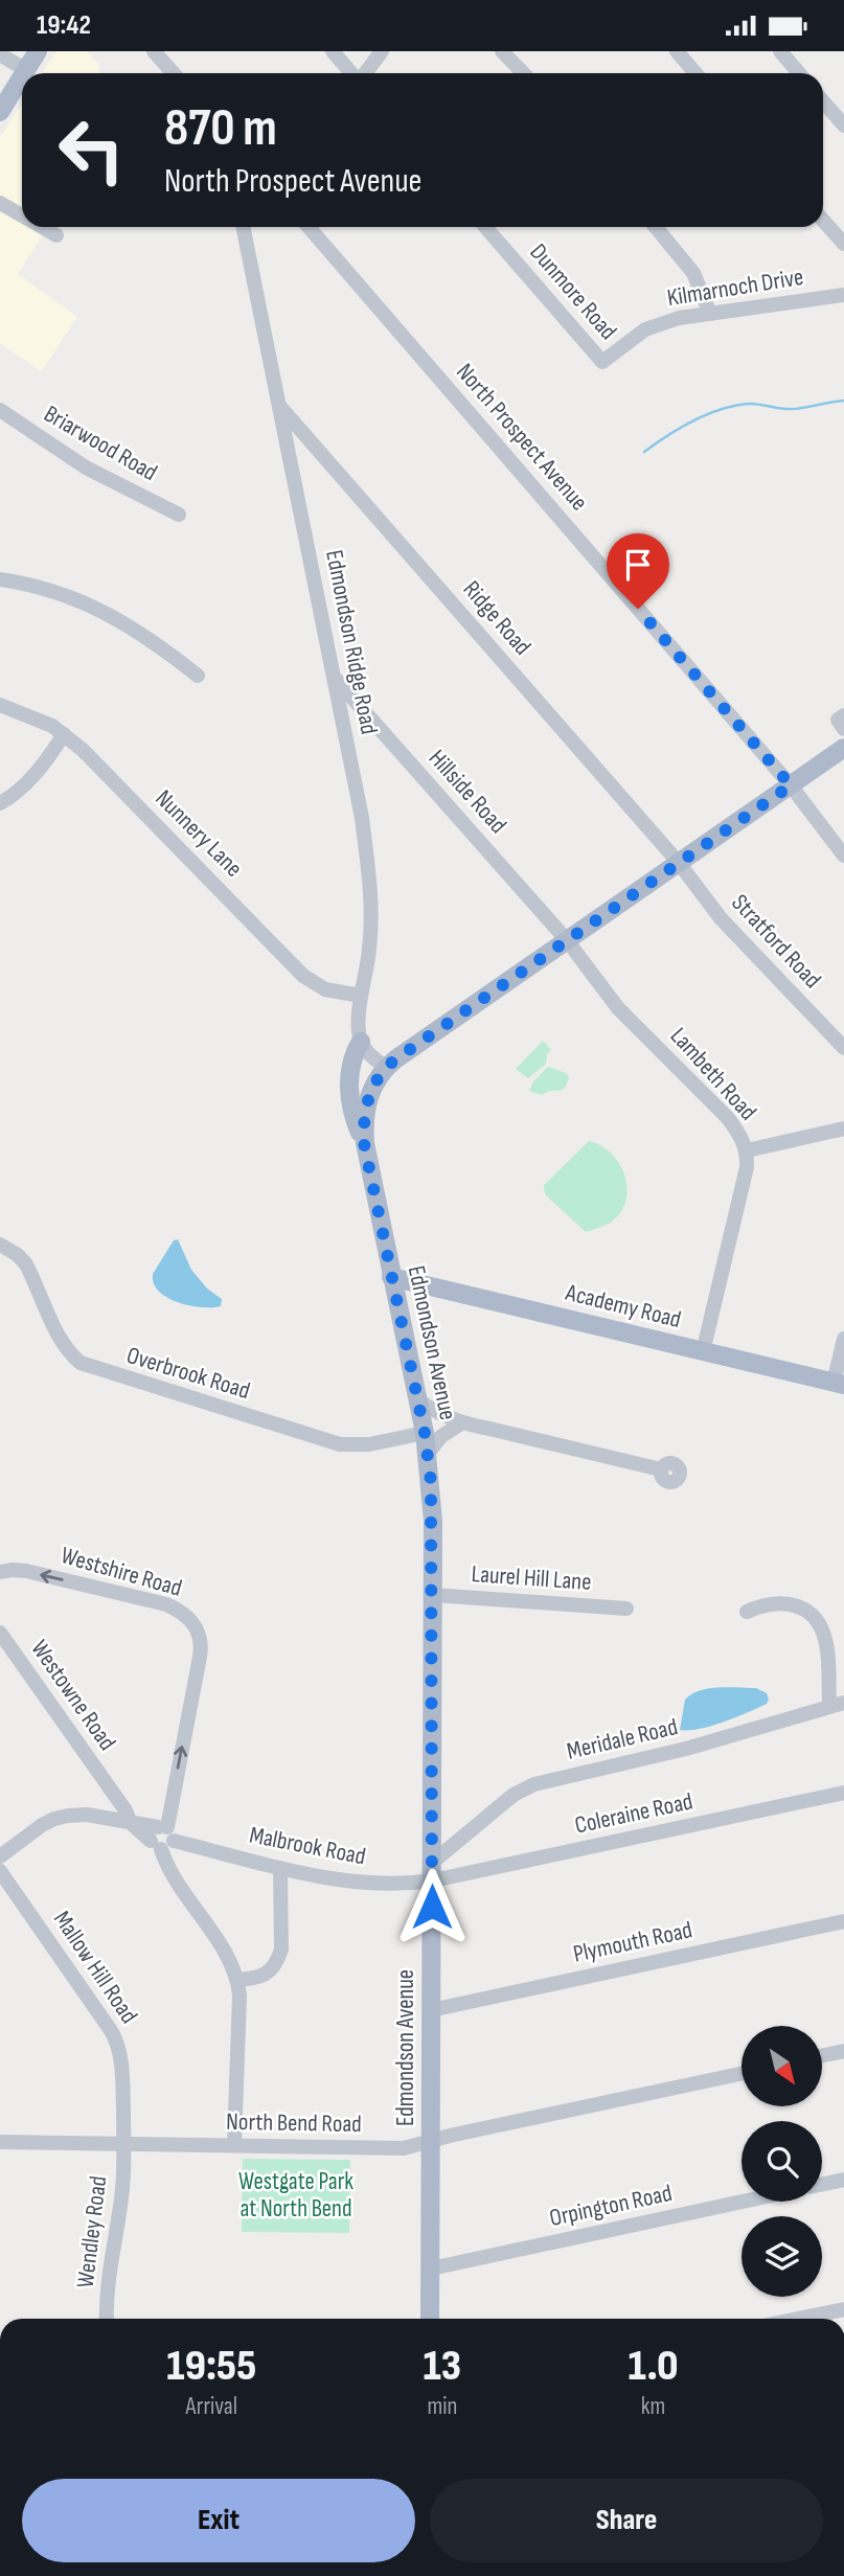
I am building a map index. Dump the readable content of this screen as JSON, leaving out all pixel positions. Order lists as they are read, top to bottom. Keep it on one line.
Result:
{"streets":{"main road":["Academy Road","Edmondson Avenue"],"street":["Kilmarnoch Drive","Dunmore Road","North Prospect Avenue","Briarwood Road","Ridge Road","Edmondson Ridge Road","Hillside Road","Nunnery Lane","Stratford Road","Lambeth Road","Overbrook Road","Westshire Road","Laurel Hill Lane","Westowne Road","Meridale Road","Coleraine Road","Malbrook Road","Plymouth Road","Mallow Hill Road","North Bend Road","Orpington Road","Wendley Road"]},"crossings":[["Kilmarnoch Drive","Dunmore Road"],["North Prospect Avenue","Edmondson Avenue"],["Ridge Road","Edmondson Ridge Road"],["Ridge Road","Stratford Road"],["Ridge Road","Edmondson Avenue"],["Edmondson Ridge Road","Hillside Road"],["Edmondson Ridge Road","Nunnery Lane"],["Hillside Road","Lambeth Road"],["Hillside Road","Edmondson Avenue"],["Stratford Road","Edmondson Avenue"],["Lambeth Road","Academy Road"],["Lambeth Road","Edmondson Avenue"],["Academy Road","Edmondson Avenue"],["Edmondson Avenue","Overbrook Road"],["Edmondson Avenue","Laurel Hill Lane"],["Edmondson Avenue","Meridale Road"],["Edmondson Avenue","Coleraine Road"],["Edmondson Avenue","Malbrook Road"],["Edmondson Avenue","Plymouth Road"],["Edmondson Avenue","North Bend Road"],["Edmondson Avenue","Orpington Road"],["Westshire Road","Malbrook Road"],["Westowne Road","Malbrook Road"],["Meridale Road","Coleraine Road"],["Meridale Road","Malbrook Road"],["Coleraine Road","Malbrook Road"],["Mallow Hill Road","North Bend Road"],["Mallow Hill Road","Wendley Road"],["North Bend Road","Wendley Road"]],"parks":["Westgate Park at North Bend"],"north":"bottom right","page":{"status":"19:42","turn":["870 m","North Prospect Avenue"],"eta":["19:55","Arrival","13","min","1.0","km"],"buttons":["Exit","Share"]}}
